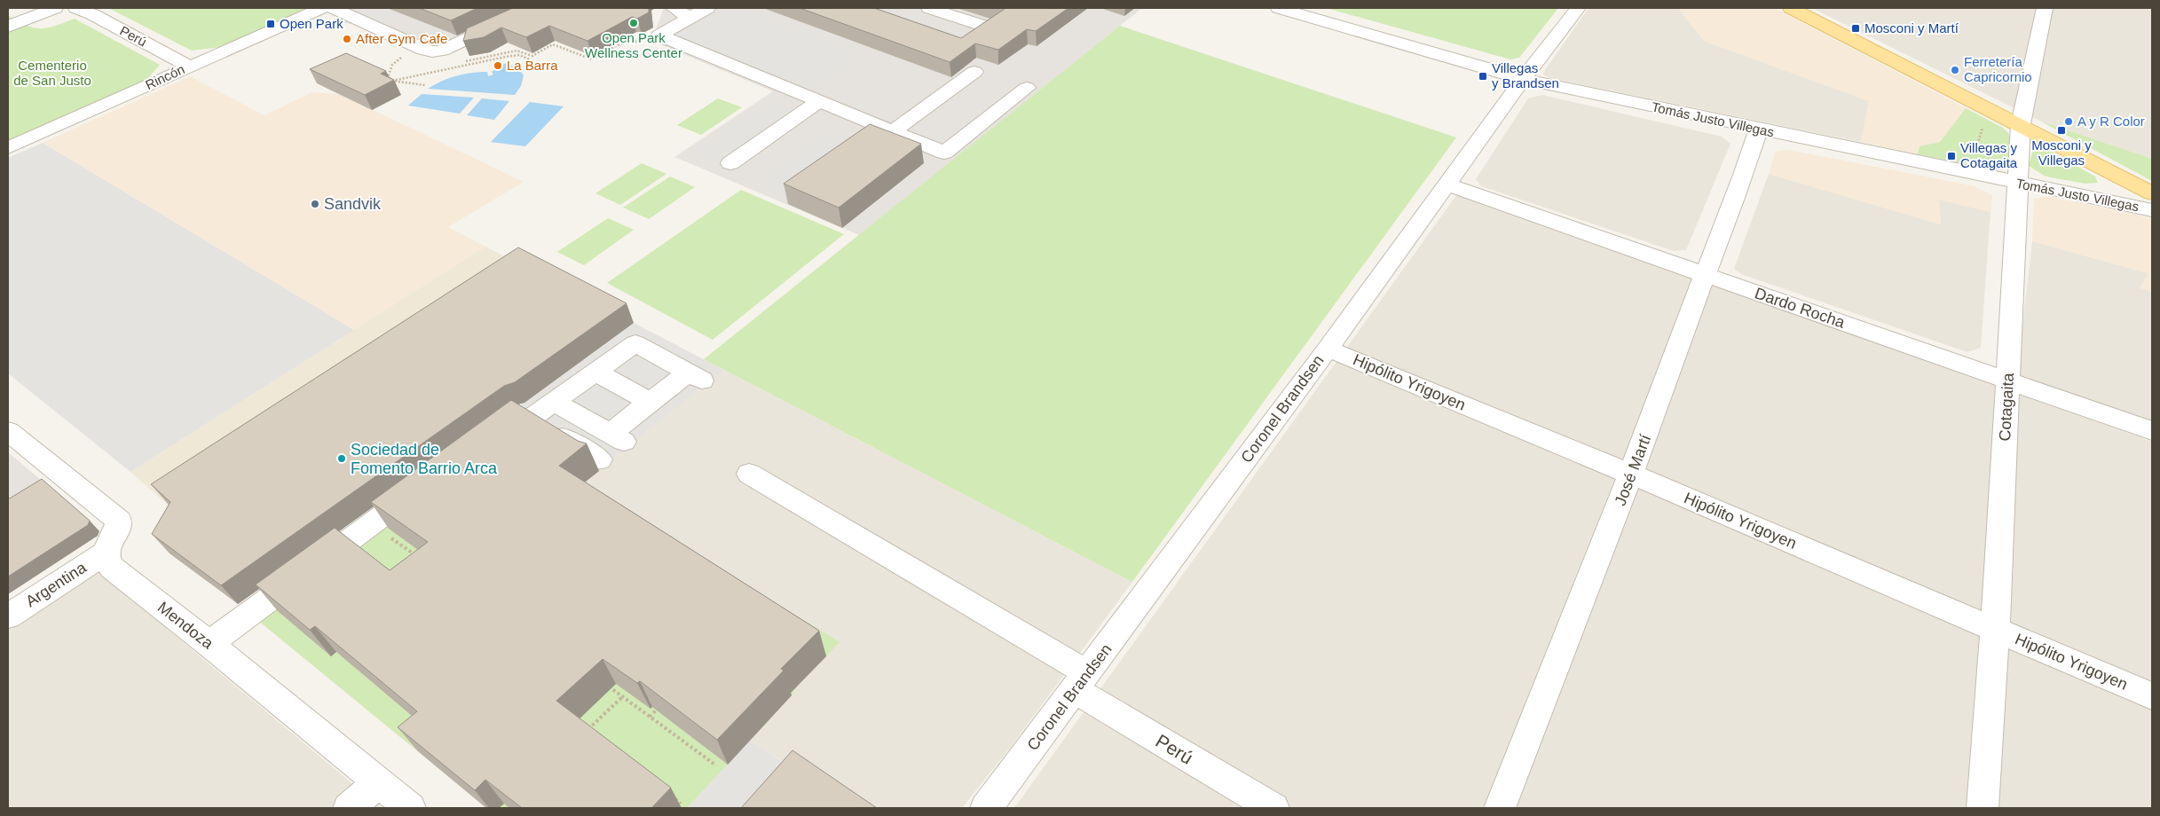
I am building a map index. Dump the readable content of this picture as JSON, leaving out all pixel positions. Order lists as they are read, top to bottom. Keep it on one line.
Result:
{"streets":{"street":["Perú","Rincón","Tomás Justo Villegas","Dardo Rocha","Hipólito Yrigoyen","Cotagaita","Coronel Brandsen","José Martí","Argentina","Mendoza"]},"crossings":[["Perú","Rincón"],["Perú","Coronel Brandsen"],["Tomás Justo Villegas","Cotagaita"],["Tomás Justo Villegas","Coronel Brandsen"],["Tomás Justo Villegas","José Martí"],["Dardo Rocha","Cotagaita"],["Dardo Rocha","Coronel Brandsen"],["Dardo Rocha","José Martí"],["Hipólito Yrigoyen","Cotagaita"],["Hipólito Yrigoyen","Coronel Brandsen"],["Hipólito Yrigoyen","José Martí"],["Argentina","Mendoza"]],"parks":["Cementerio de San Justo"],"places":{"other":["Open Park Wellness Center","After Gym Cafe","La Barra","Ferretería Capricornio","A y R Color","Sandvik","Sociedad de Fomento Barrio Arca"],"transit":["Open Park","Mosconi y Martí","Villegas y Brandsen","Mosconi y Villegas","Villegas y Cotagaita"]}}
